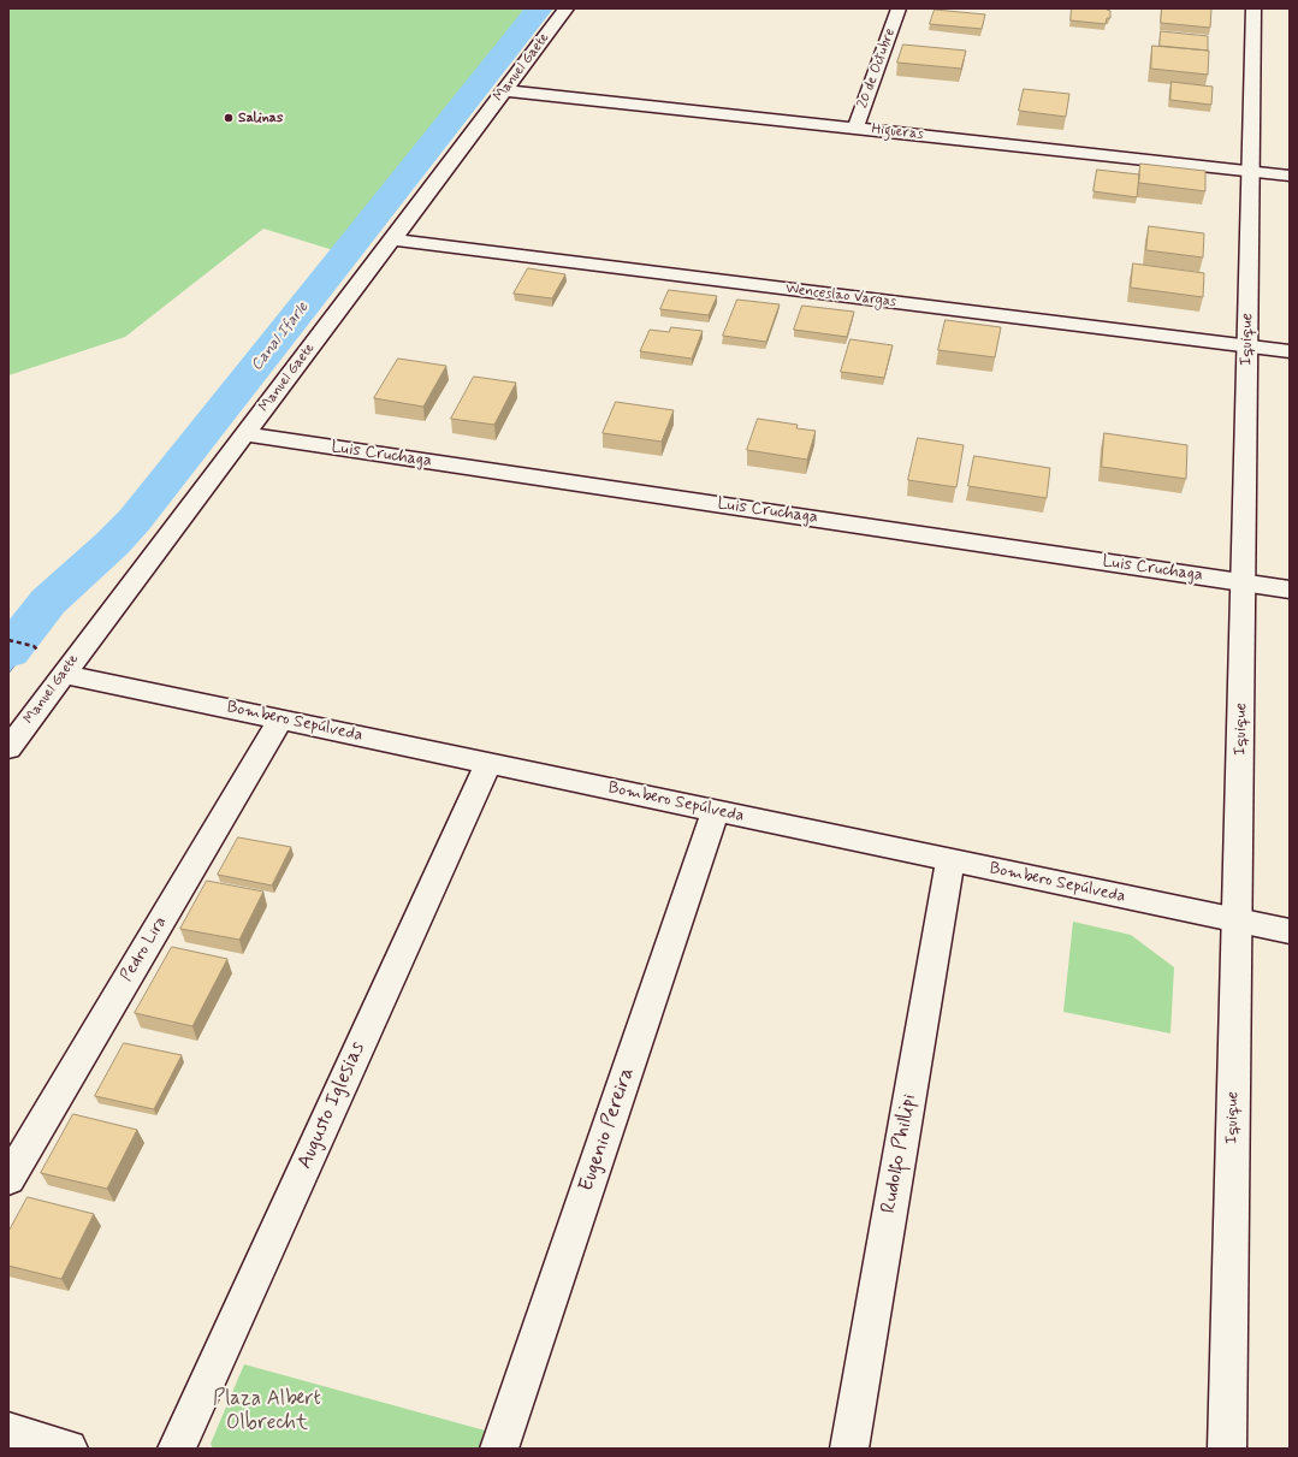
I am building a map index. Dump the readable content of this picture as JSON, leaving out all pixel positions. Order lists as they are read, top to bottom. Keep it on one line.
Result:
{"streets":{"street":["Manuel Gaete","20 de Octubre","Higueras","Wenceslao Vargas","Iquique","Luis Cruchaga","Bombero Sepúlveda","Pedro Lira","Augusto Iglesias","Eugenio Pereira","Rudolfo Phillipi"]},"crossings":[["Manuel Gaete","Higueras"],["Manuel Gaete","Wenceslao Vargas"],["Manuel Gaete","Luis Cruchaga"],["Manuel Gaete","Bombero Sepúlveda"],["20 de Octubre","Higueras"],["Higueras","Iquique"],["Wenceslao Vargas","Iquique"],["Iquique","Luis Cruchaga"],["Iquique","Bombero Sepúlveda"],["Bombero Sepúlveda","Pedro Lira"],["Bombero Sepúlveda","Augusto Iglesias"],["Bombero Sepúlveda","Eugenio Pereira"],["Bombero Sepúlveda","Rudolfo Phillipi"]],"water":["Canal Ifarle"],"parks":["Plaza Albert Olbrecht"],"places":["Salinas"]}
